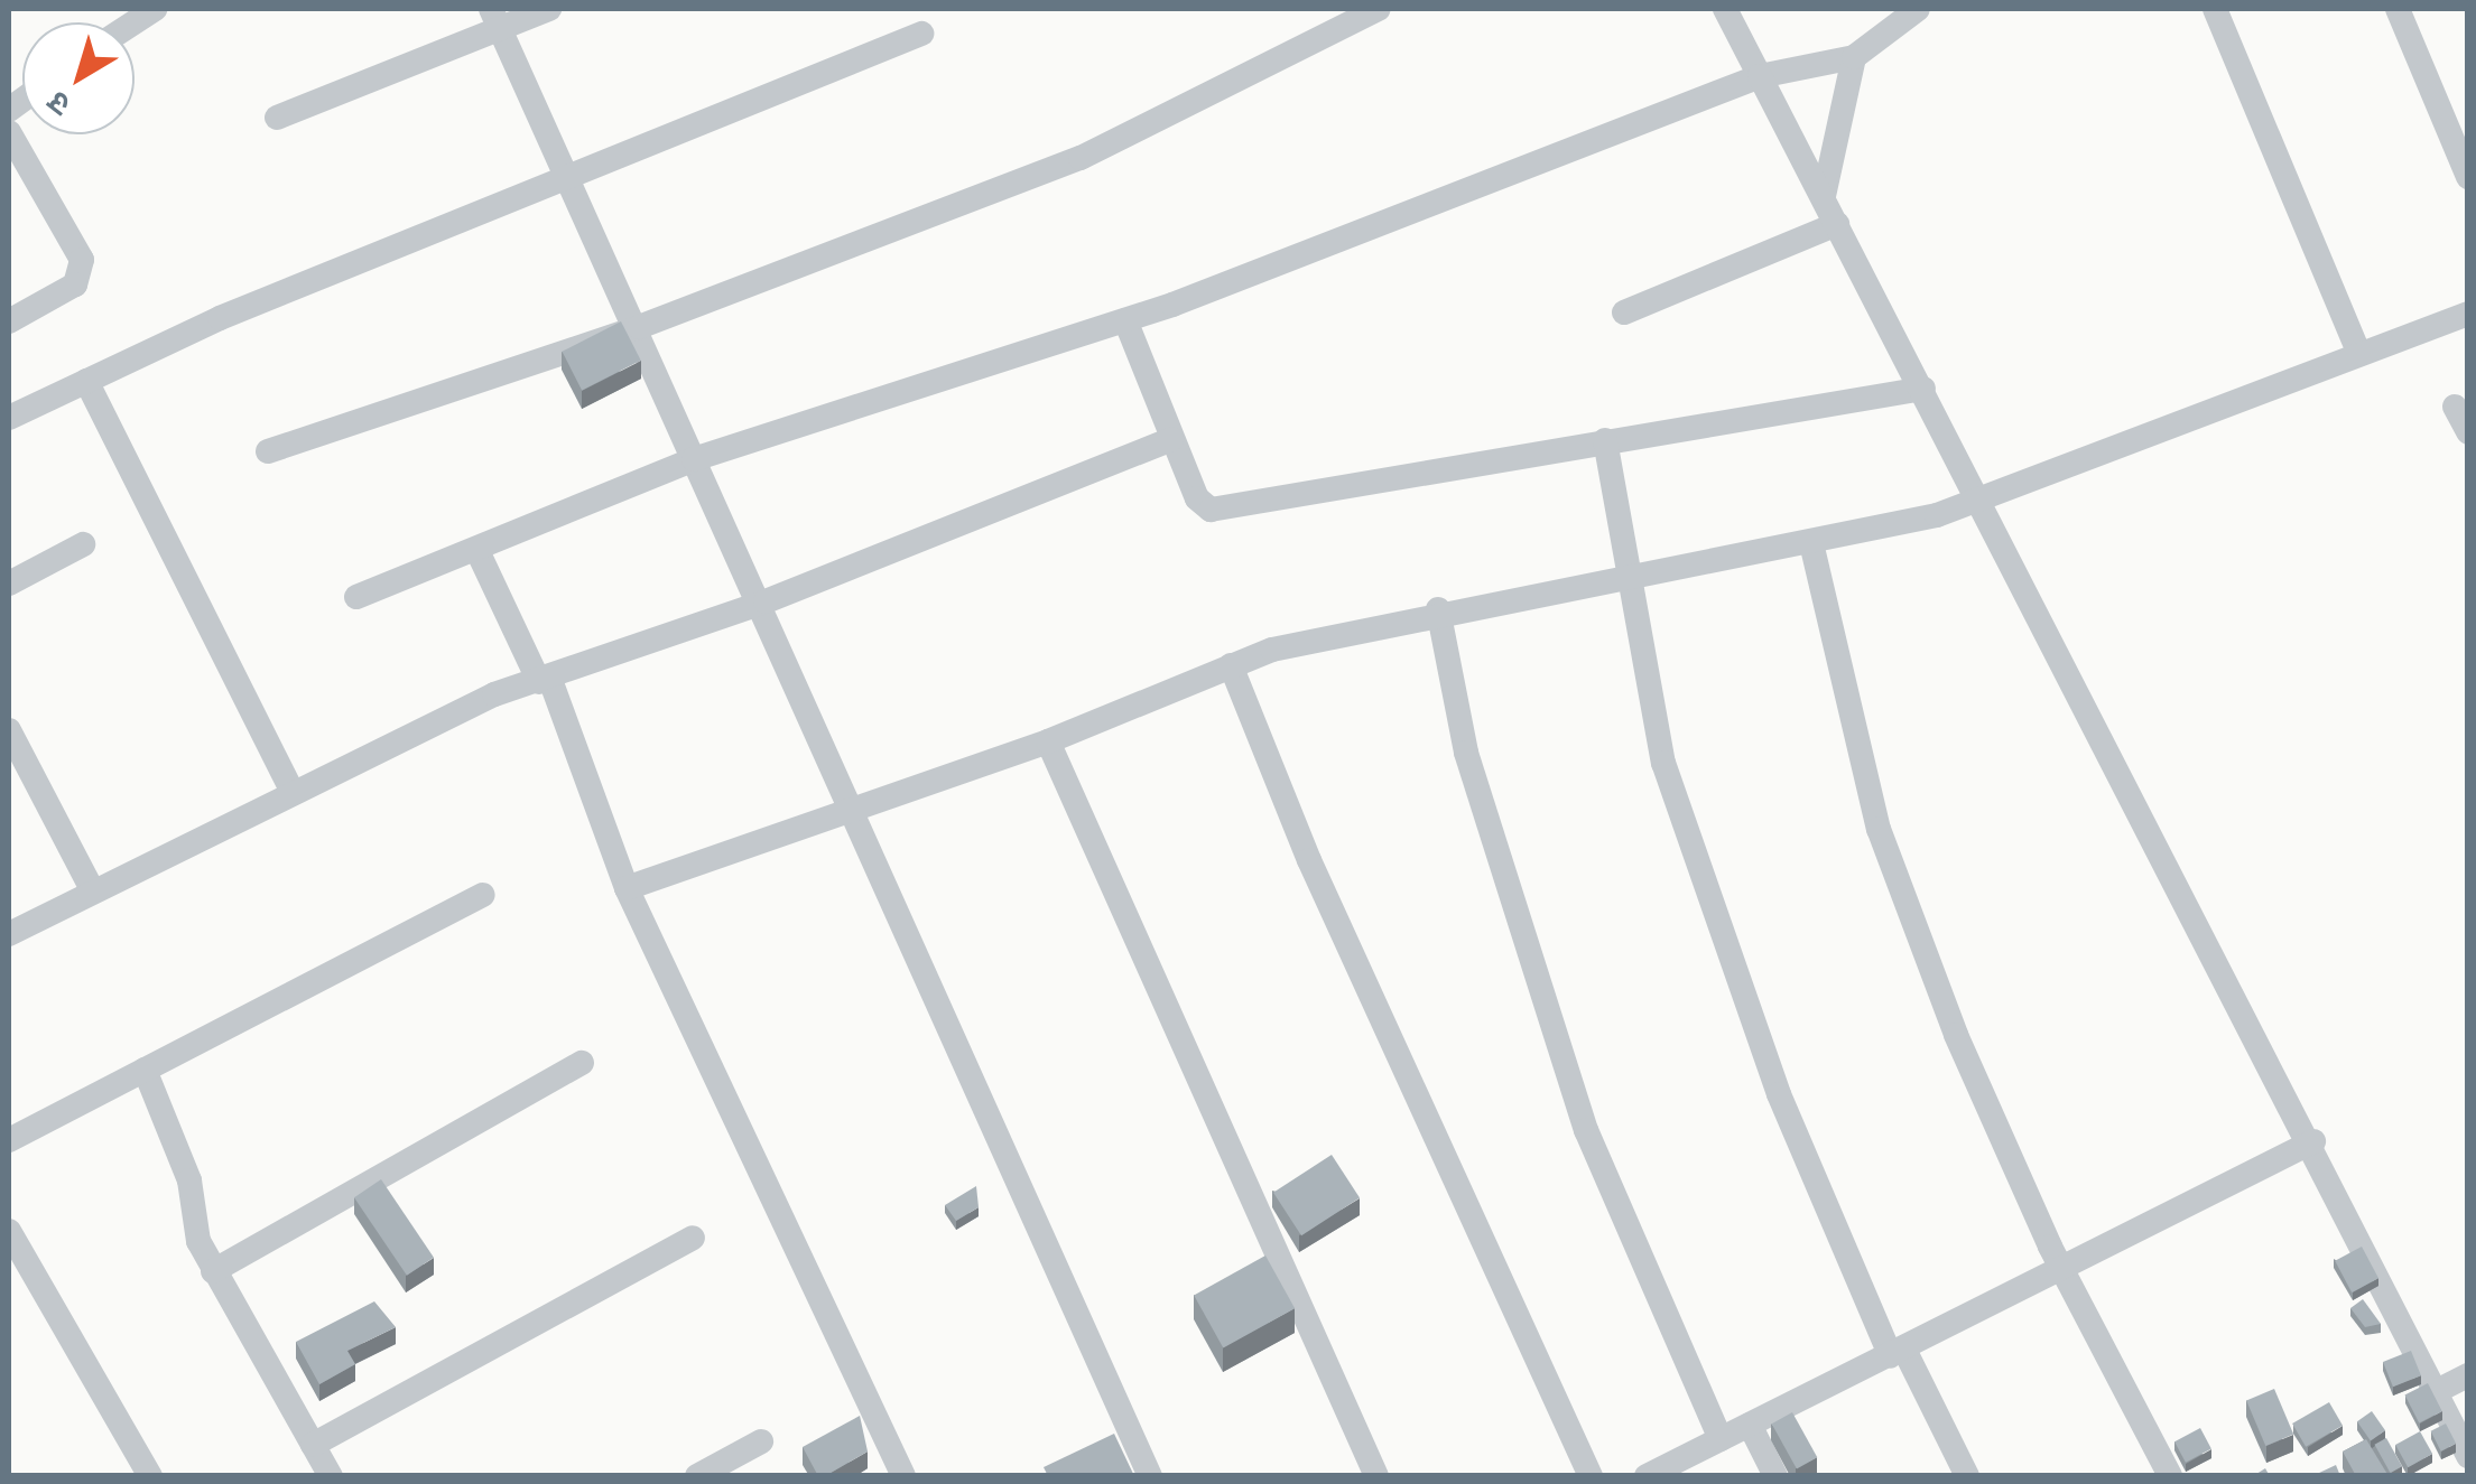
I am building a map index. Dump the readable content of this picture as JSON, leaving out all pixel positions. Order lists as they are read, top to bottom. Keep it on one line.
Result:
{"north":"bottom left"}
